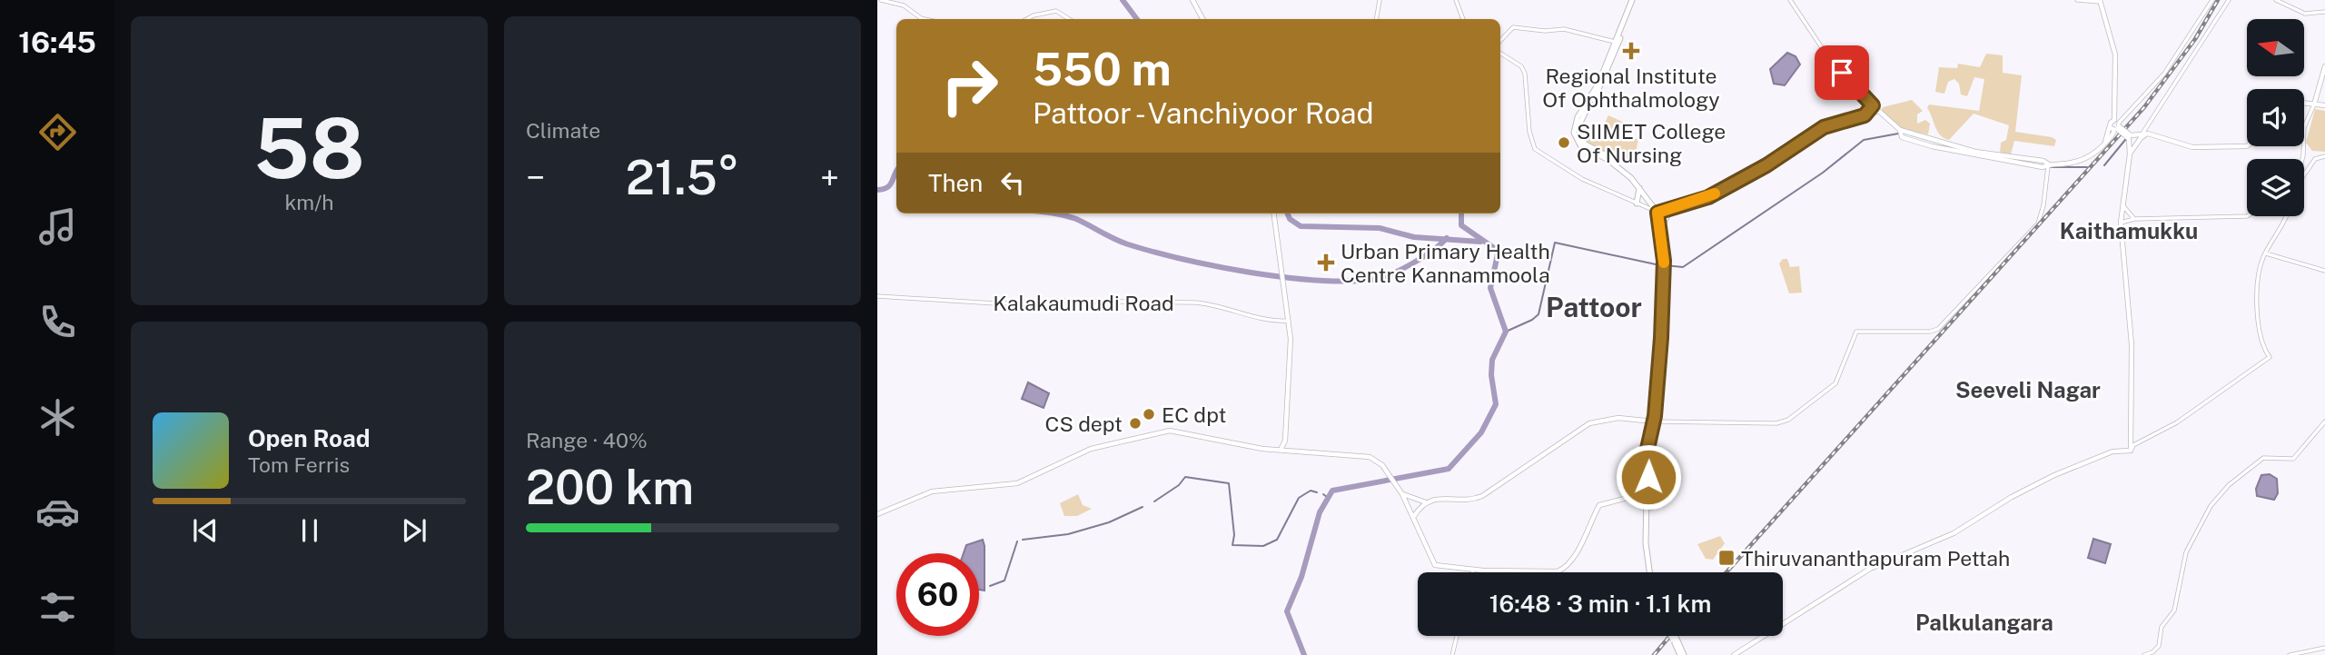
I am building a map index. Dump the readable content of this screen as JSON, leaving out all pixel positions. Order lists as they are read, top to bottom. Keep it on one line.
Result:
{"streets":{"street":["Kalakaumudi Road"]},"districts":["Kaithamukku","Pattoor","Seeveli Nagar","Palkulangara"],"places":{"health":["Regional Institute Of Ophthalmology","Urban Primary Health Centre Kannammoola"],"other":["SIIMET College Of Nursing","EC dpt","CS dept"],"transit":["Thiruvananthapuram Pettah"]},"north":"left","page":{"tabs":"16:45","tile":[["58","km/h"],"Climate",["Range · 40%","200 km"]],"turn":["550 m","Pattoor - Vanchiyoor Road"],"heat":["−","21.5°","+"],"then":"Then","song":["Open Road","Tom Ferris"],"limit":"60","trip":"16:48 · 3 min · 1.1 km"}}
